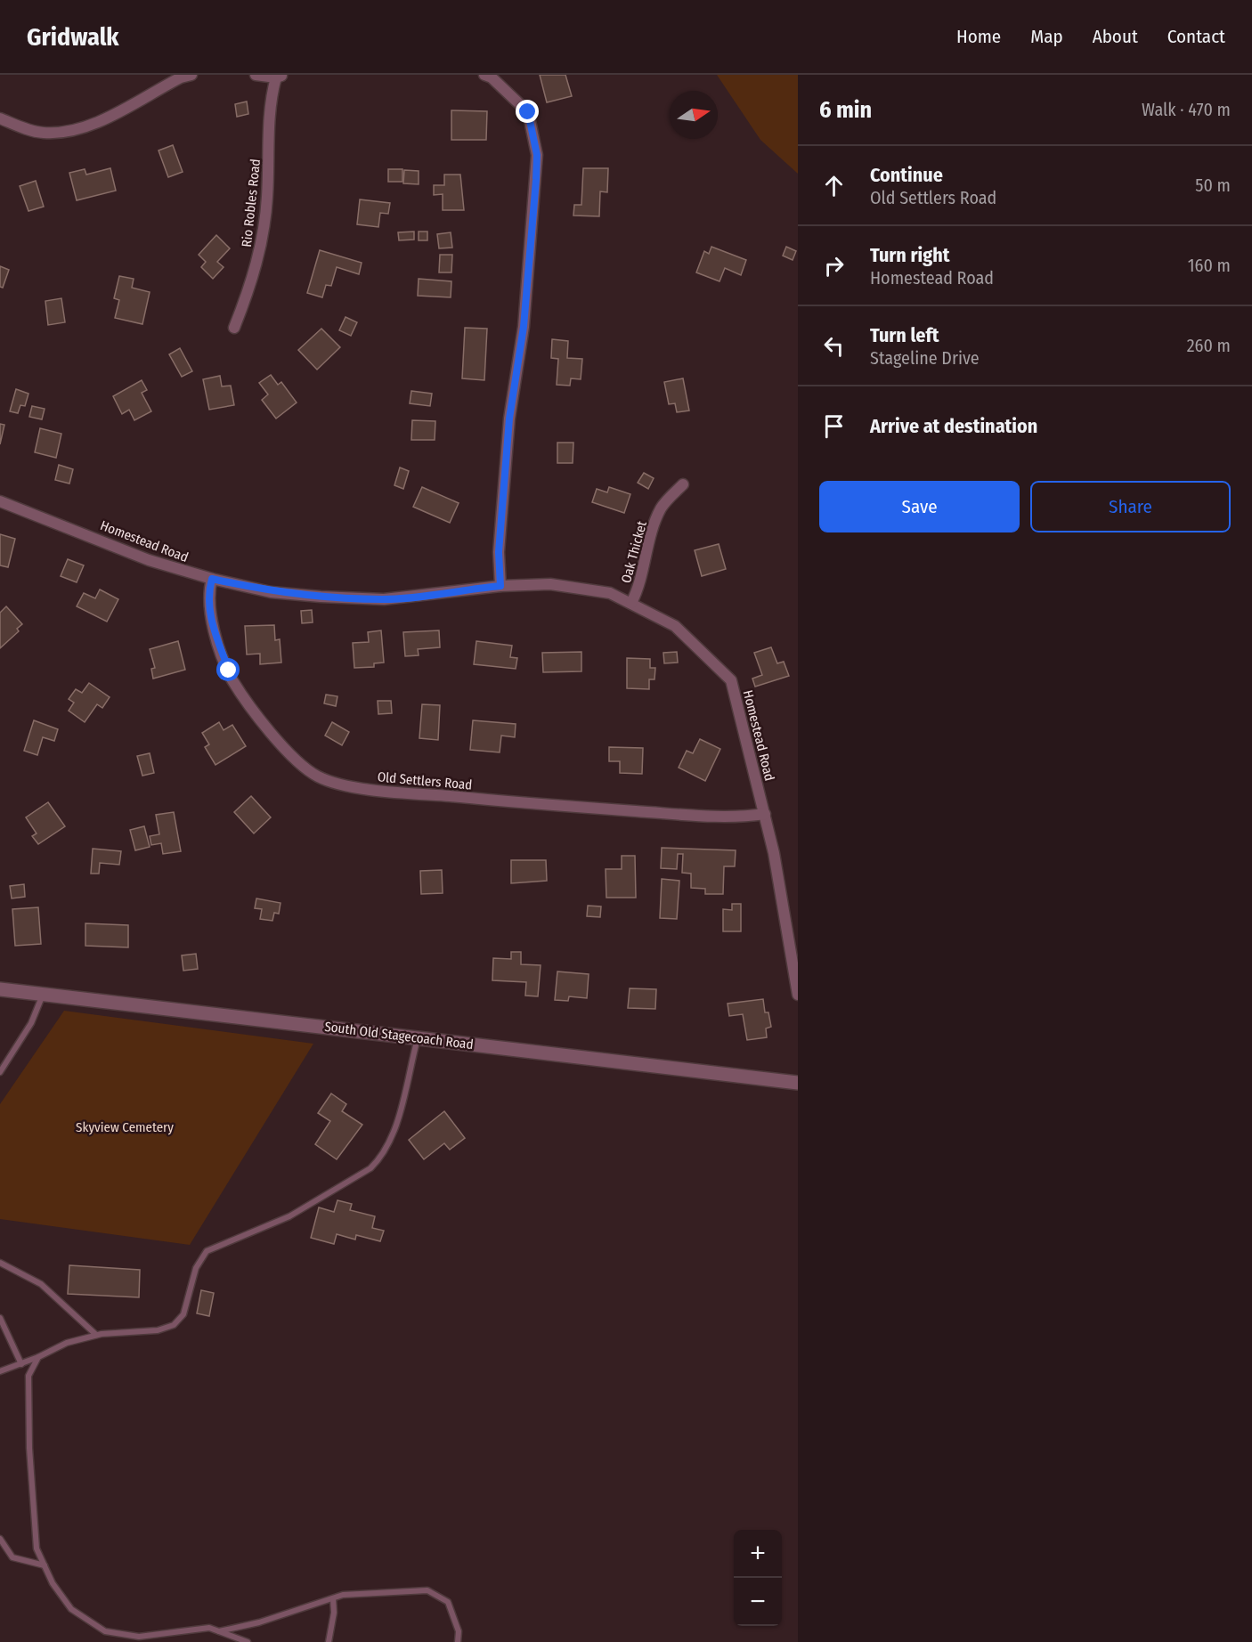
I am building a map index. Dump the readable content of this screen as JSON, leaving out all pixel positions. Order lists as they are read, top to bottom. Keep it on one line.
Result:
{"streets":{"street":["Rio Robles Road","Homestead Road","Oak Thicket","Old Settlers Road","South Old Stagecoach Road"]},"crossings":[["Homestead Road","Oak Thicket"],["Homestead Road","Old Settlers Road"]],"parks":["Skyview Cemetery"],"north":"right","page":{"header":"Gridwalk","nav":["Home","Map","About","Contact"],"heading":["6 min","Walk · 470 m"],"list":[["Continue","Old Settlers Road","50 m"],["Turn right","Homestead Road","160 m"],["Turn left","Stageline Drive","260 m"],"Arrive at destination"],"buttons":["Save","Share"],"map_buttons":["+","−"]}}
